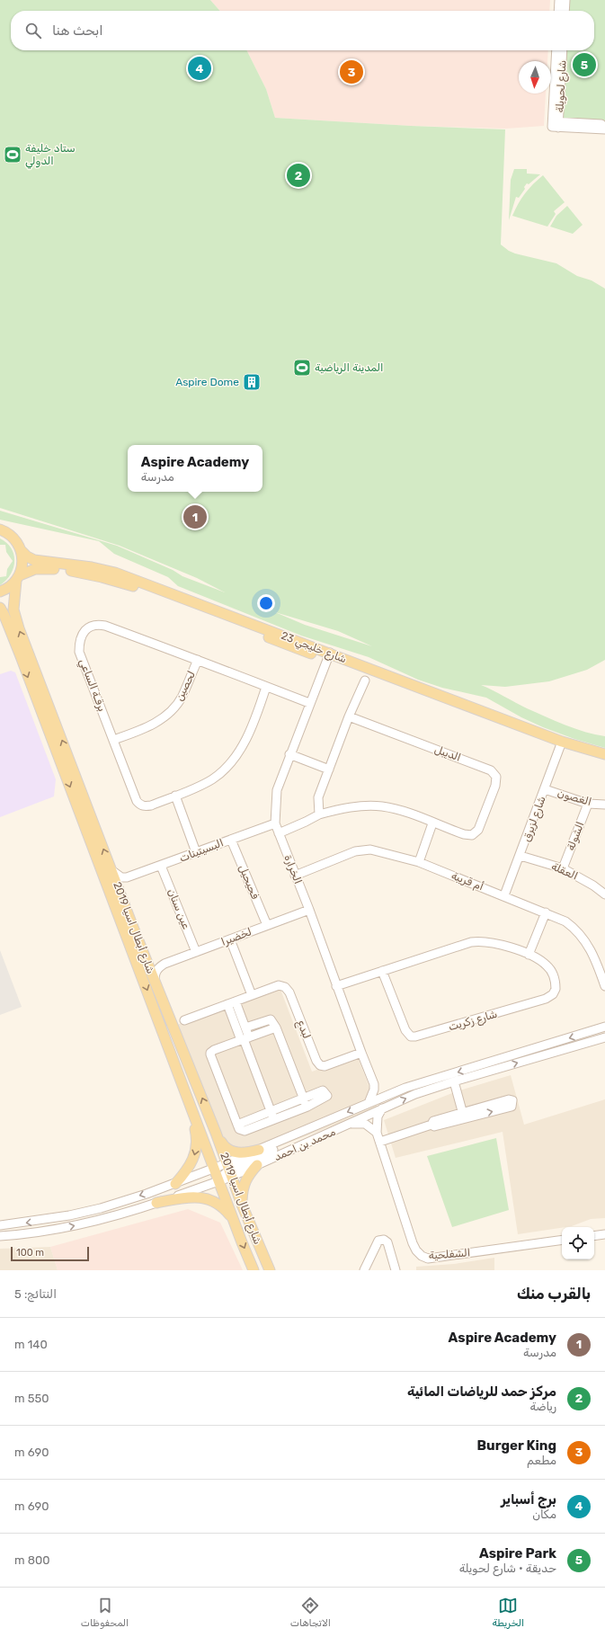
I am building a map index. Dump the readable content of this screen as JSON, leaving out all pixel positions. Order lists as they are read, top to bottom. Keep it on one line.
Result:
{"streets":{"main road":["شارع خليجي 23","شارع أبطال اسيا 2019"],"street":["شارع لحويلة","برقـة الساعي","لحصين","الديبل","الغصون","شارع لزيرق","الشولة","البسيتينات","الخرارة","العقلة","أم قريبة","فحيحيل","عين سنان","لخضيرا","شارع زكريت","لبدع","محمد بن احمد","الشفلحية"]},"crossings":[["شارع خليجي 23","شارع لزيرق"],["شارع خليجي 23","الخرارة"],["شارع خليجي 23","شارع أبطال اسيا 2019"],["برقـة الساعي","لحصين"],["برقـة الساعي","الخرارة"],["الديبل","الخرارة"],["الغصون","شارع لزيرق"],["الغصون","الشولة"],["شارع لزيرق","العقلة"],["شارع لزيرق","أم قريبة"],["الشولة","العقلة"],["البسيتينات","الخرارة"],["البسيتينات","فحيحيل"],["البسيتينات","عين سنان"],["الخرارة","أم قريبة"],["الخرارة","لخضيرا"],["الخرارة","شارع زكريت"],["الخرارة","لبدع"],["فحيحيل","لخضيرا"],["عين سنان","لخضيرا"],["شارع أبطال اسيا 2019","محمد بن احمد"],["محمد بن احمد","الشفلحية"]],"places":{"sports":["ستاد خليفة الدولي","المدينة الرياضية"],"building":["Aspire Dome"]},"scale_bar":"100 m","north":"bottom","page":{"search":"ابحث هنا","pins":["5","4","3","2","1"],"popup":["Aspire Academy","مدرسة"],"scale":"100 m","heading":["بالقرب منك","النتائج: 5"],"list":[{"mark":"1","name":"Aspire Academy","note":"مدرسة","value":"140 m"},{"mark":"2","name":"مركز حمد للرياضات المائية","note":"رياضة","value":"550 m"},{"mark":"3","name":"Burger King","note":"مطعم","value":"690 m"},{"mark":"4","name":"برج أسباير","note":"مكان","value":"690 m"},{"mark":"5","name":"Aspire Park","note":"حديقة · شارع لحويلة","value":"800 m"}],"nav":["الخريطة","الاتجاهات","المحفوظات"]}}
